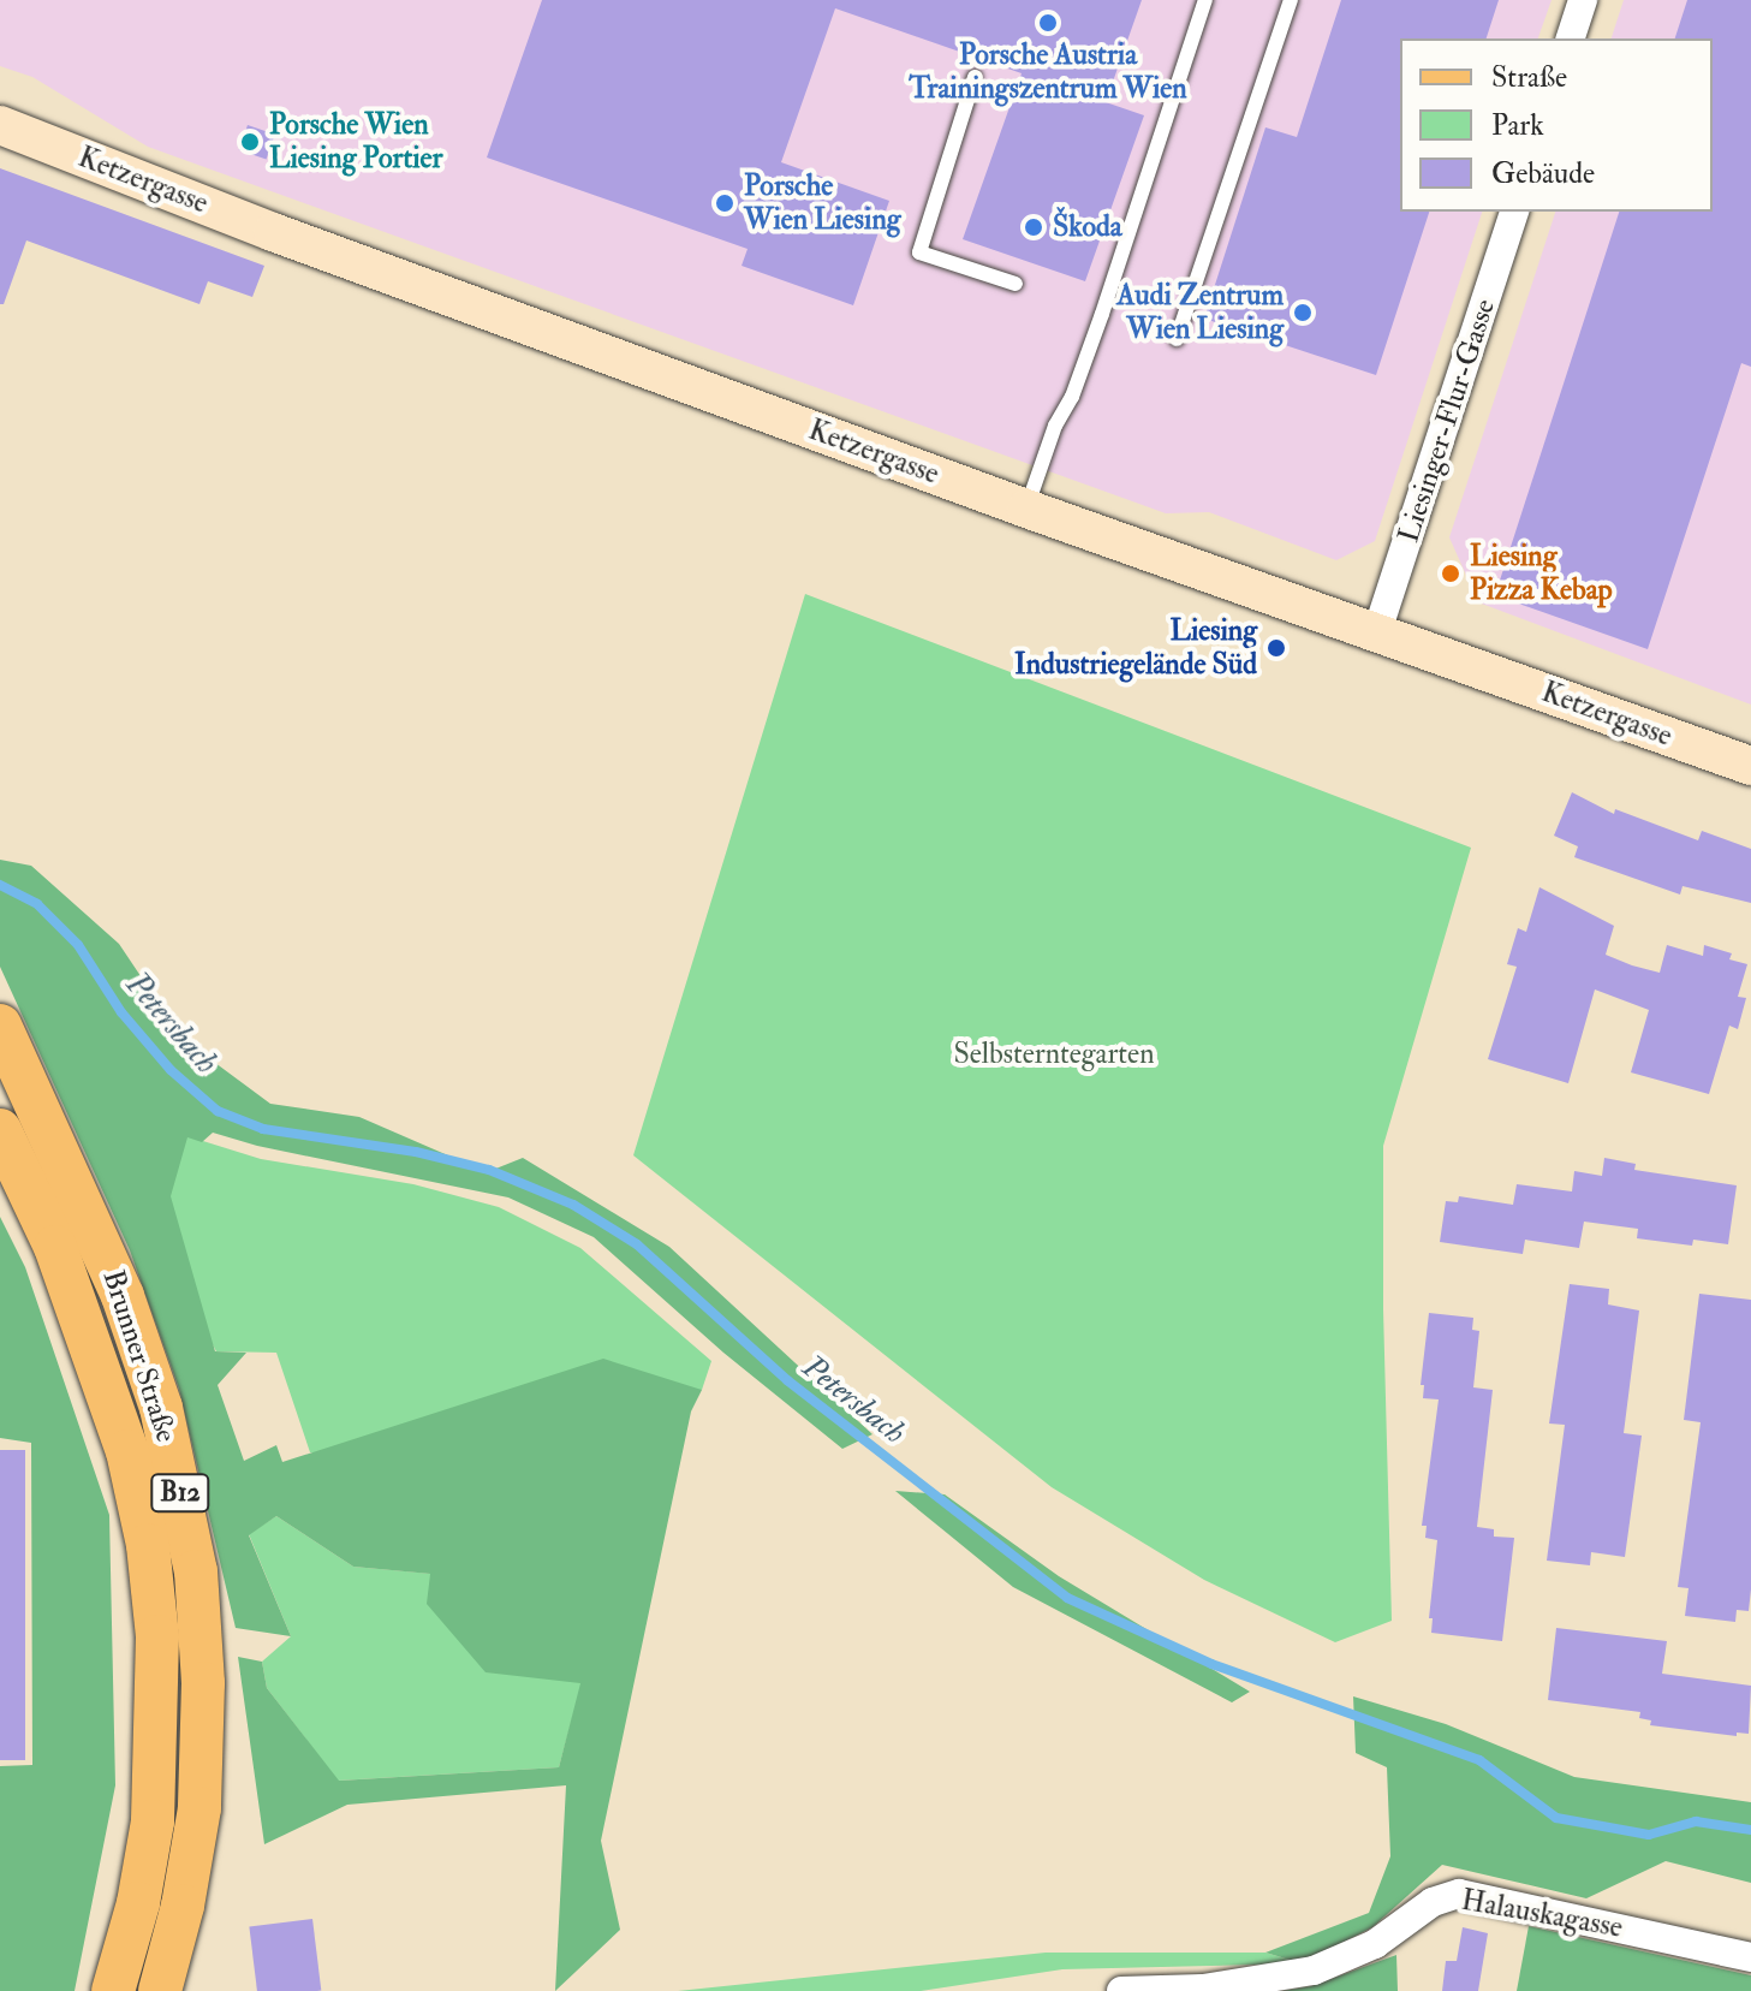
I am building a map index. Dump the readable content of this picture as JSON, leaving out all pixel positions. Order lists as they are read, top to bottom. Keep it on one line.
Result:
{"streets":{"main road":["Ketzergasse","Brunner Straße","B12"],"street":["Liesinger-Flur-Gasse","Halauskagasse"]},"crossings":[["Ketzergasse","Liesinger-Flur-Gasse"]],"water":["Petersbach"],"parks":["Selbsterntegarten"],"places":["Porsche Austria Trainingszentrum Wien","Porsche Wien Liesing Portier","Porsche Wien Liesing","Škoda","Audi Zentrum Wien Liesing","Liesing Pizza Kebap","Liesing Industriegelände Süd"],"legend":["Straße","Park","Gebäude"]}
